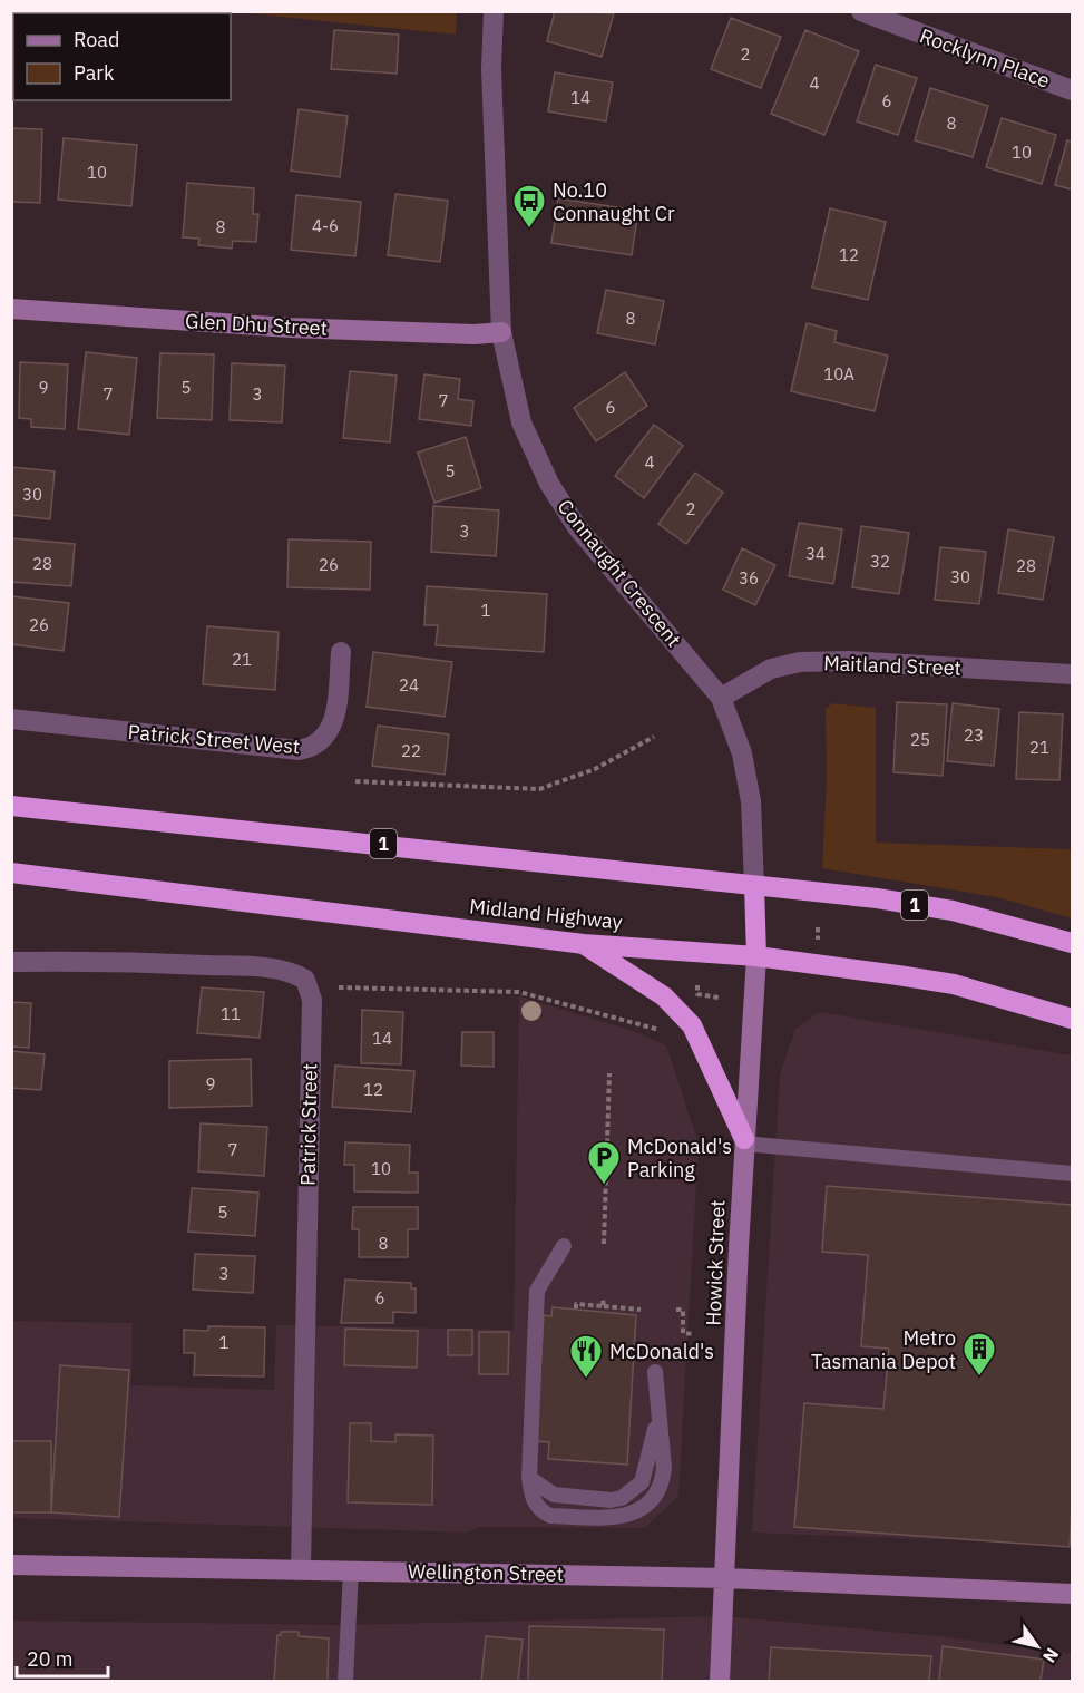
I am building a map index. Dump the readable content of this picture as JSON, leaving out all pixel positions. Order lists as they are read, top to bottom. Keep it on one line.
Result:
{"streets":{"highway":["1","Midland Highway","Howick Street"],"street":["Rocklynn Place","Glen Dhu Street","Connaught Crescent","Maitland Street","Patrick Street West","Patrick Street","Wellington Street"]},"crossings":[["Glen Dhu Street","Connaught Crescent"],["Connaught Crescent","Maitland Street"],["Connaught Crescent","1"],["Connaught Crescent","Howick Street"],["1","Howick Street"],["Midland Highway","Howick Street"],["Patrick Street","Wellington Street"],["Howick Street","Wellington Street"]],"places":{"bus stop":["No.10 Connaught Cr"],"parking":["McDonald's Parking"],"building":["Metro Tasmania Depot"],"restaurant":["McDonald's"]},"house_numbers":["2","4","14","6","8","10","10","4-6","8","12","8","10A","9","5","7","3","7","6","4","5","30","2","3","34","32","28","26","28","30","36","1","26","21","24","23","25","21","22","11","14","9","12","7","10","5","8","3","6","1"],"legend":["Road","Park"],"scale_bar":"20 m","north":"bottom right"}
